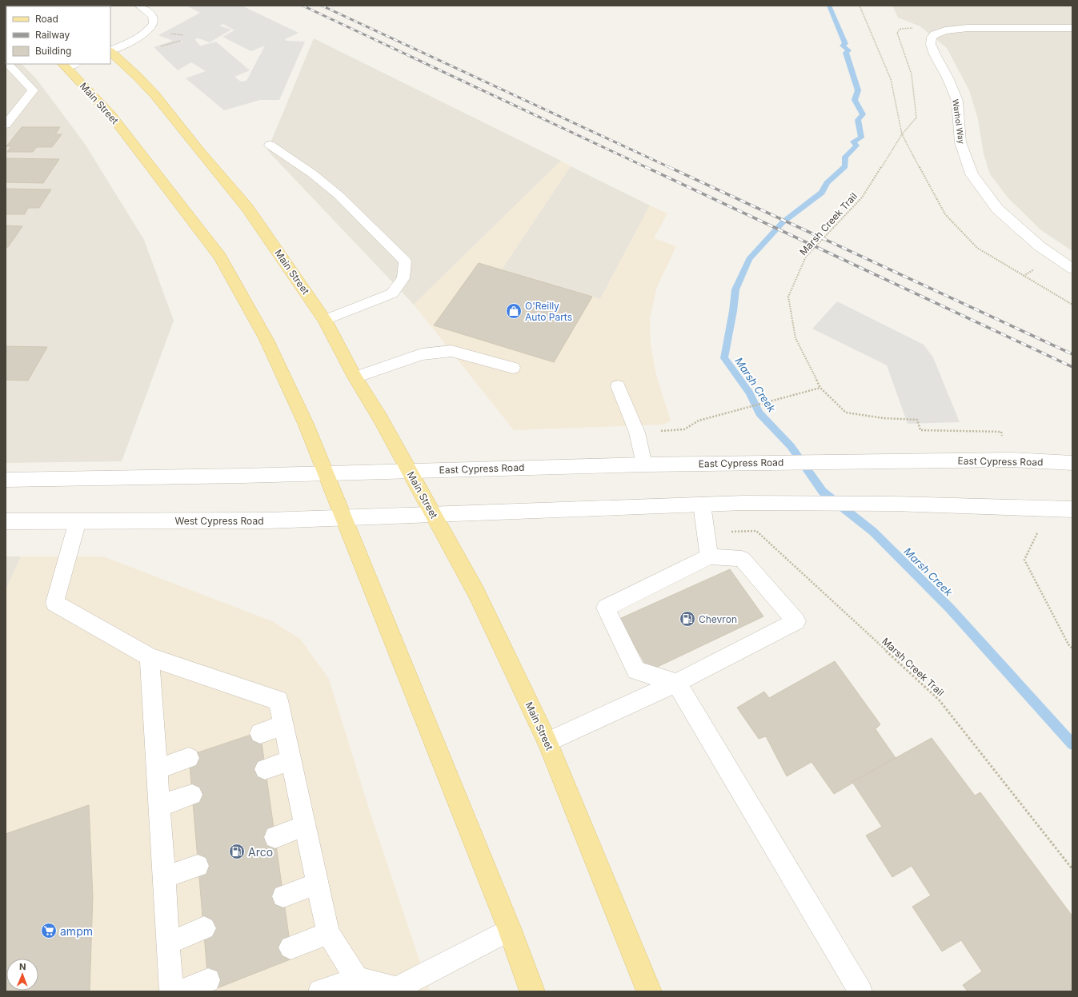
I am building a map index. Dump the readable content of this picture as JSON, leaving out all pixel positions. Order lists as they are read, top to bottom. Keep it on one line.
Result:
{"streets":{"main road":["Main Street"],"street":["Warhol Way","East Cypress Road","West Cypress Road"],"path":["Marsh Creek Trail"]},"crossings":[["Main Street","East Cypress Road"],["Main Street","West Cypress Road"],["Marsh Creek Trail","East Cypress Road"]],"water":["Marsh Creek"],"places":{"shop":["O'Reilly Auto Parts"],"fuel station":["Chevron","Arco"],"supermarket":["ampm"]},"legend":["Road","Railway","Building"],"north":"top"}
